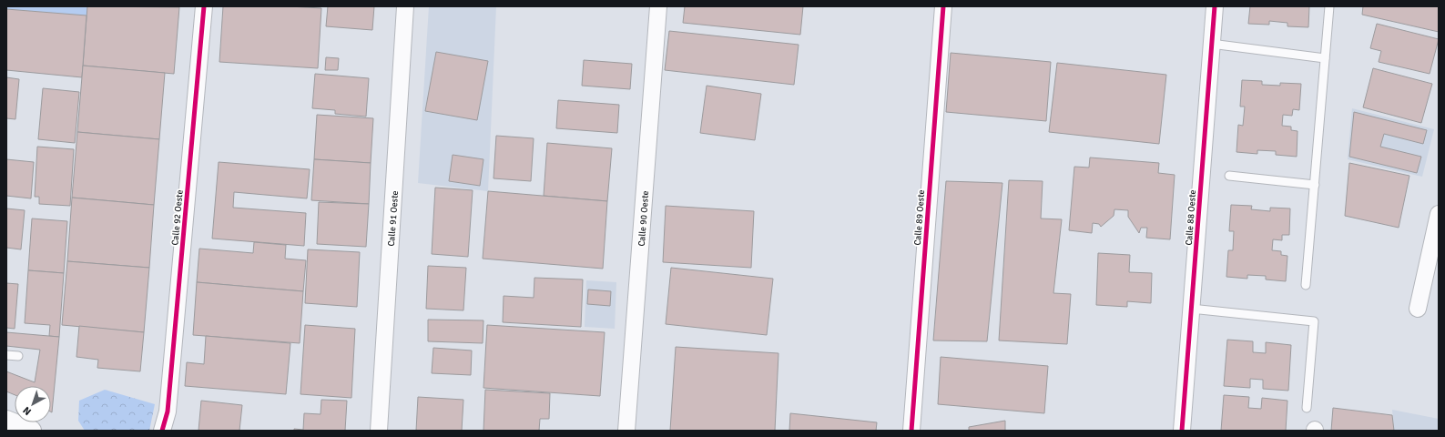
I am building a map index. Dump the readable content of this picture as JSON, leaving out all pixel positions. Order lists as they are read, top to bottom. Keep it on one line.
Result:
{"streets":{"street":["Calle 92 Oeste","Calle 89 Oeste","Calle 88 Oeste","Calle 91 Oeste","Calle 90 Oeste"]},"north":"bottom left"}
